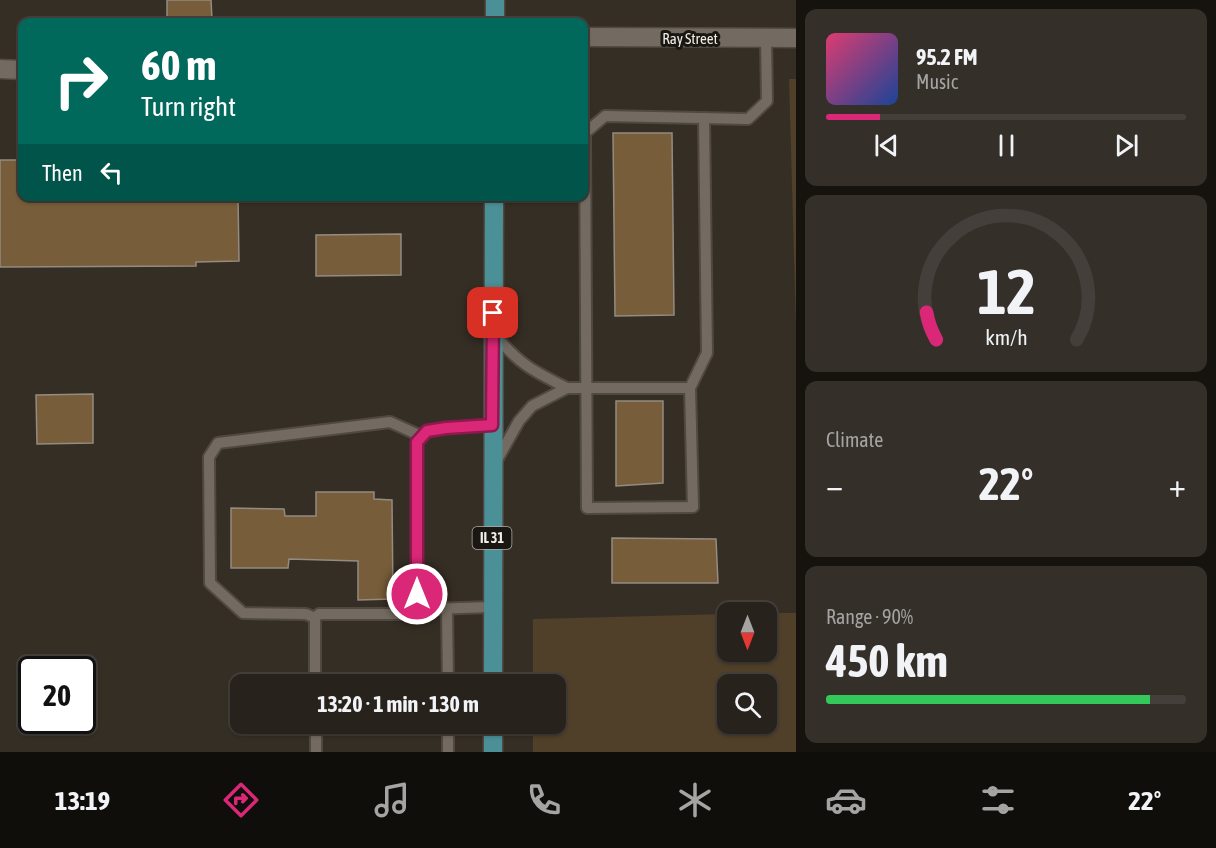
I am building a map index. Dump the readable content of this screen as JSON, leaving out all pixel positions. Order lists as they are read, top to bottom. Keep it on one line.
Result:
{"streets":{"main road":["IL 31"],"street":["Ray Street"]},"north":"bottom","page":{"turn":["60 m","Turn right"],"song":["95.2 FM","Music"],"then":"Then","tile":["Climate",["Range · 90%","450 km"]],"heat":["−","22°","+"],"limit":"20","trip":"13:20 · 1 min · 130 m","tabs":["13:19","22°"],"gauge":["12","km/h"]}}
